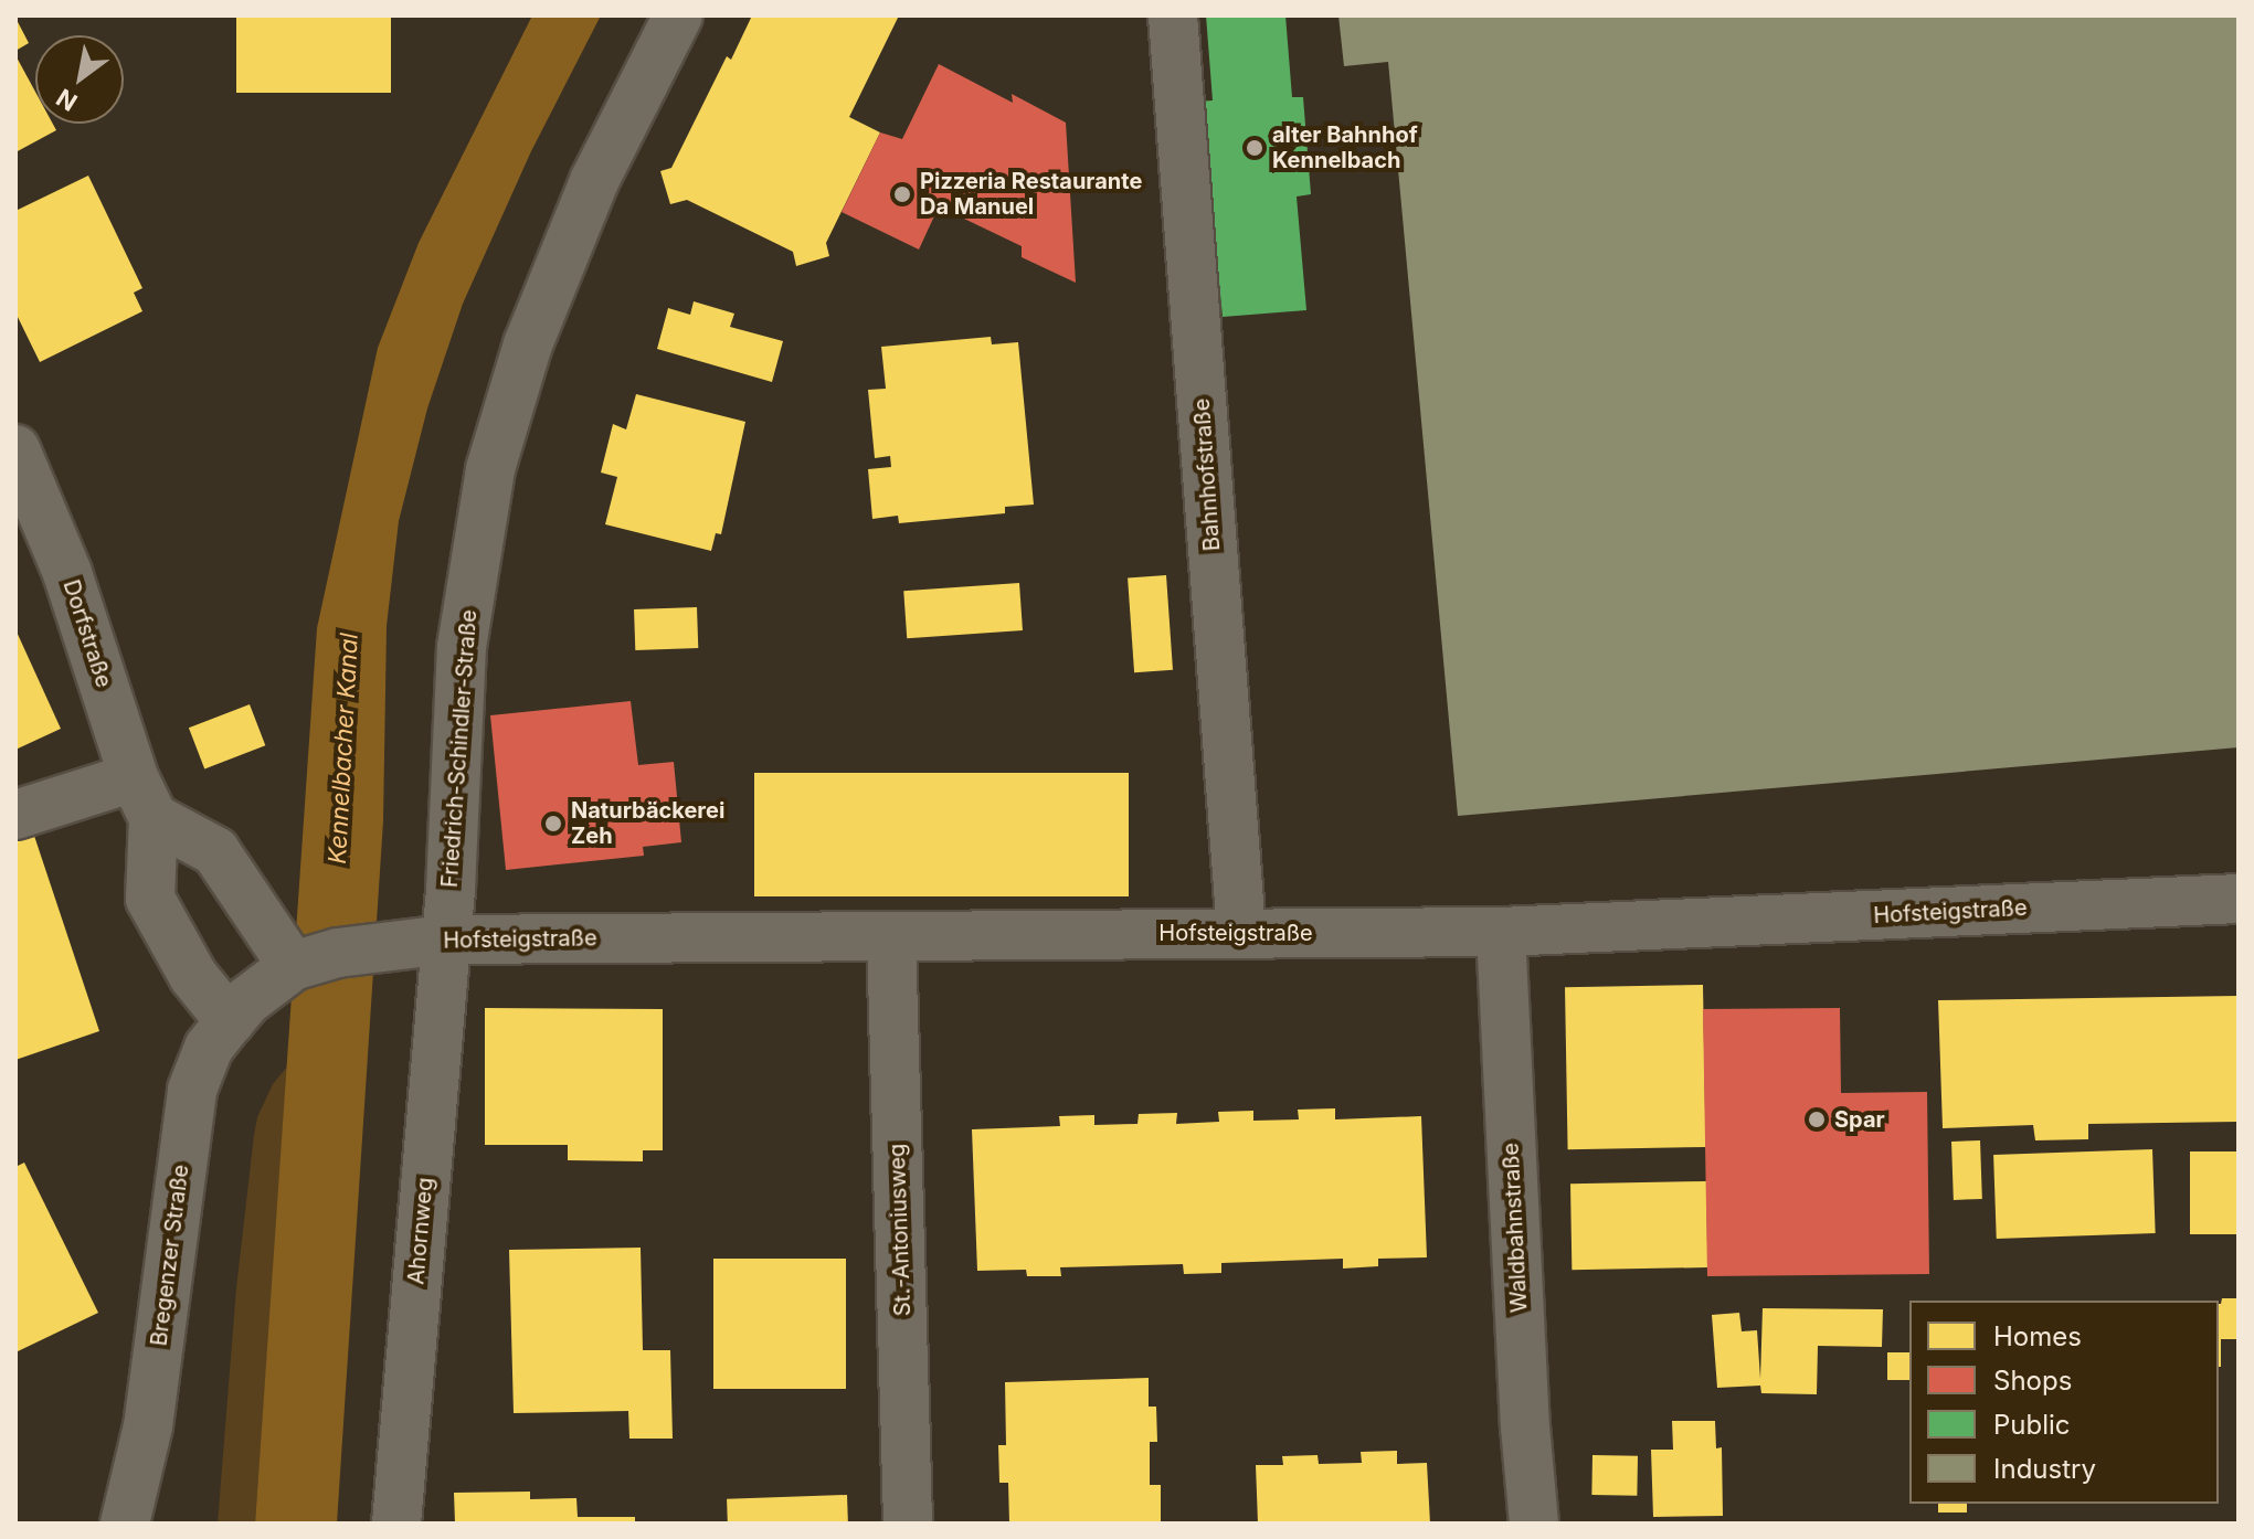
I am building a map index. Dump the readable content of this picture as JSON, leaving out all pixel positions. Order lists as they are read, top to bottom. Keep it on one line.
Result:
{"streets":{"street":["Bahnhofstraße","Dorfstraße","Friedrich-Schindler-Straße","Hofsteigstraße","Waldbahnstraße","St.-Antoniusweg","Ahornweg","Bregenzer Straße"]},"crossings":[["Bahnhofstraße","Hofsteigstraße"],["Dorfstraße","Hofsteigstraße"],["Dorfstraße","Bregenzer Straße"],["Friedrich-Schindler-Straße","Hofsteigstraße"],["Friedrich-Schindler-Straße","Ahornweg"],["Hofsteigstraße","Waldbahnstraße"],["Hofsteigstraße","St.-Antoniusweg"],["Hofsteigstraße","Ahornweg"],["Hofsteigstraße","Bregenzer Straße"]],"water":["Kennelbacher Kanal"],"places":["alter Bahnhof Kennelbach","Pizzeria Restaurante Da Manuel","Naturbäckerei Zeh","Spar"],"legend":["Homes","Shops","Public","Industry"],"north":"bottom left"}
